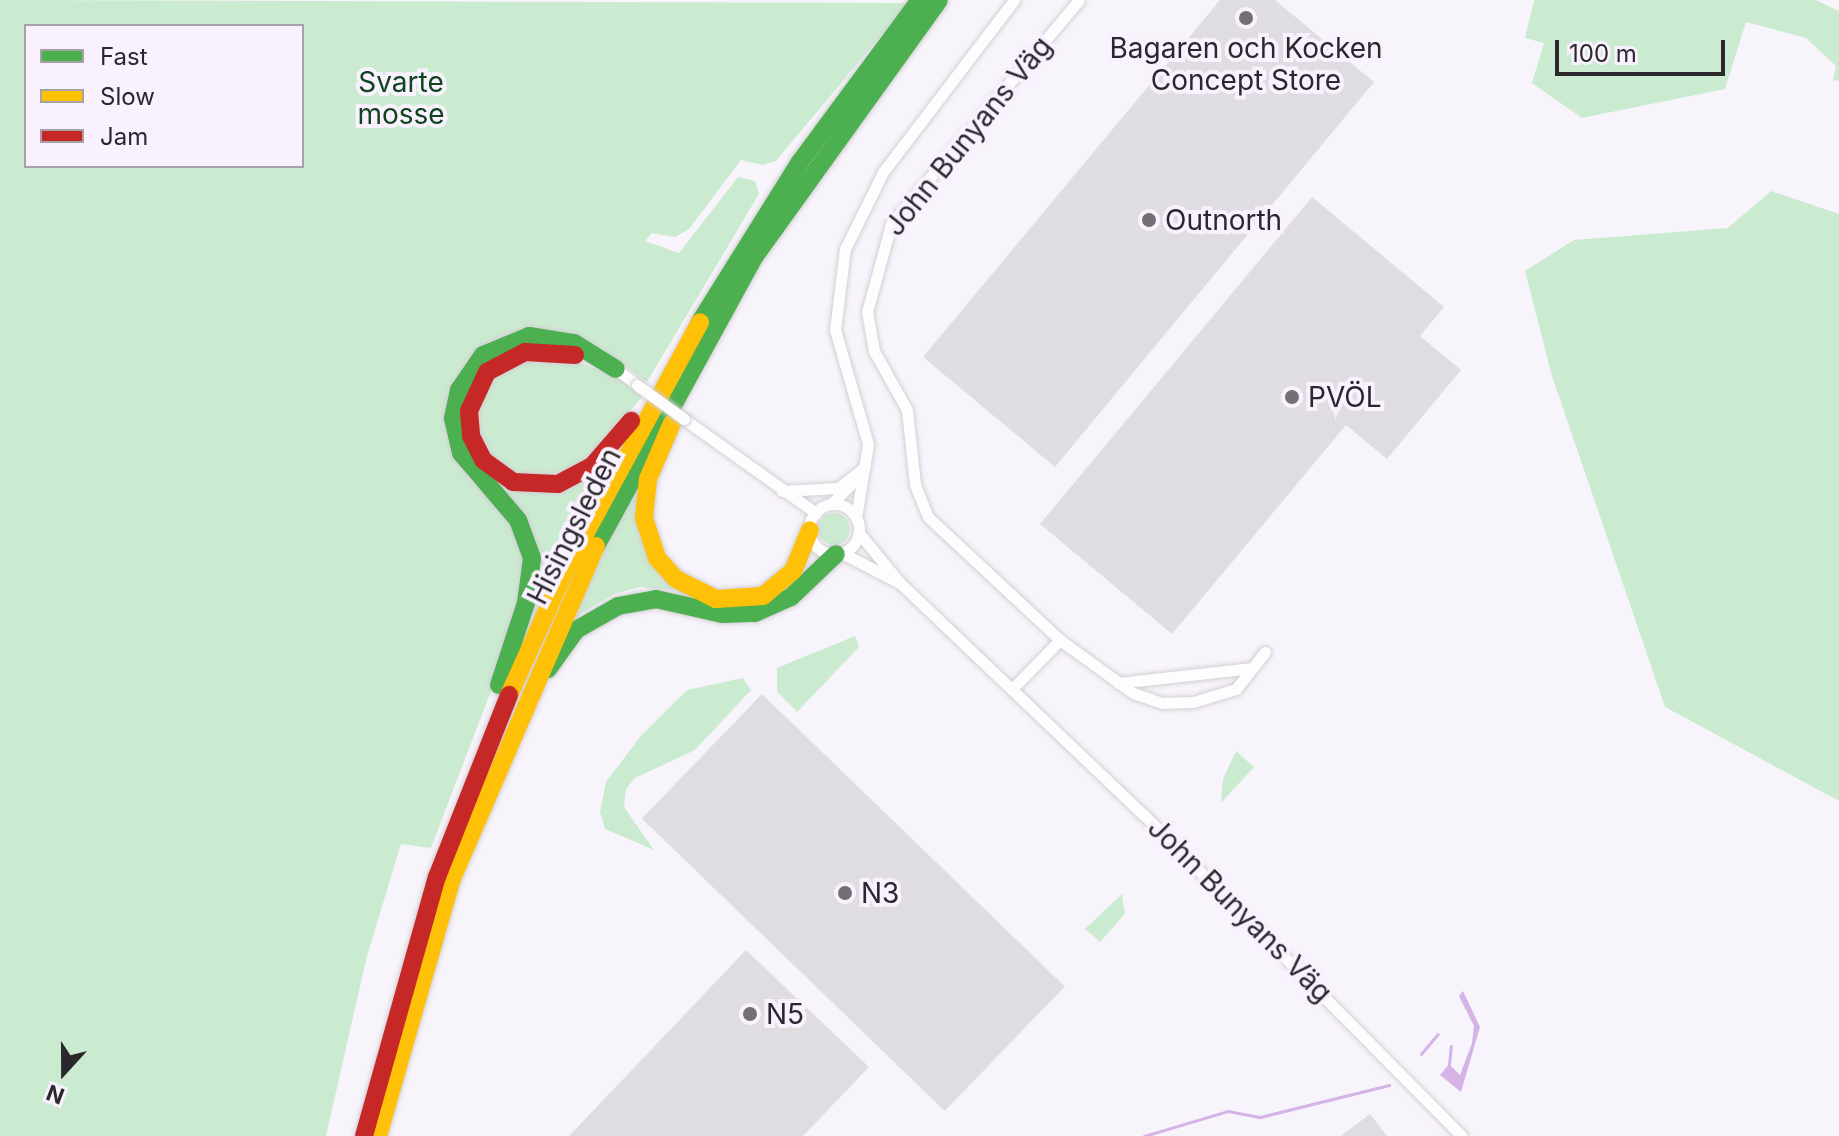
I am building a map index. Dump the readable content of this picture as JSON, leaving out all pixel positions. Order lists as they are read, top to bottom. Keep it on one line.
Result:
{"streets":{"highway":["Hisingsleden"],"street":["John Bunyans Väg"]},"parks":["Svarte mosse"],"places":["Bagaren och Kocken Concept Store","Outnorth","PVÖL","N3","N5"],"legend":["Fast","Slow","Jam"],"scale_bar":"100 m","north":"bottom"}
